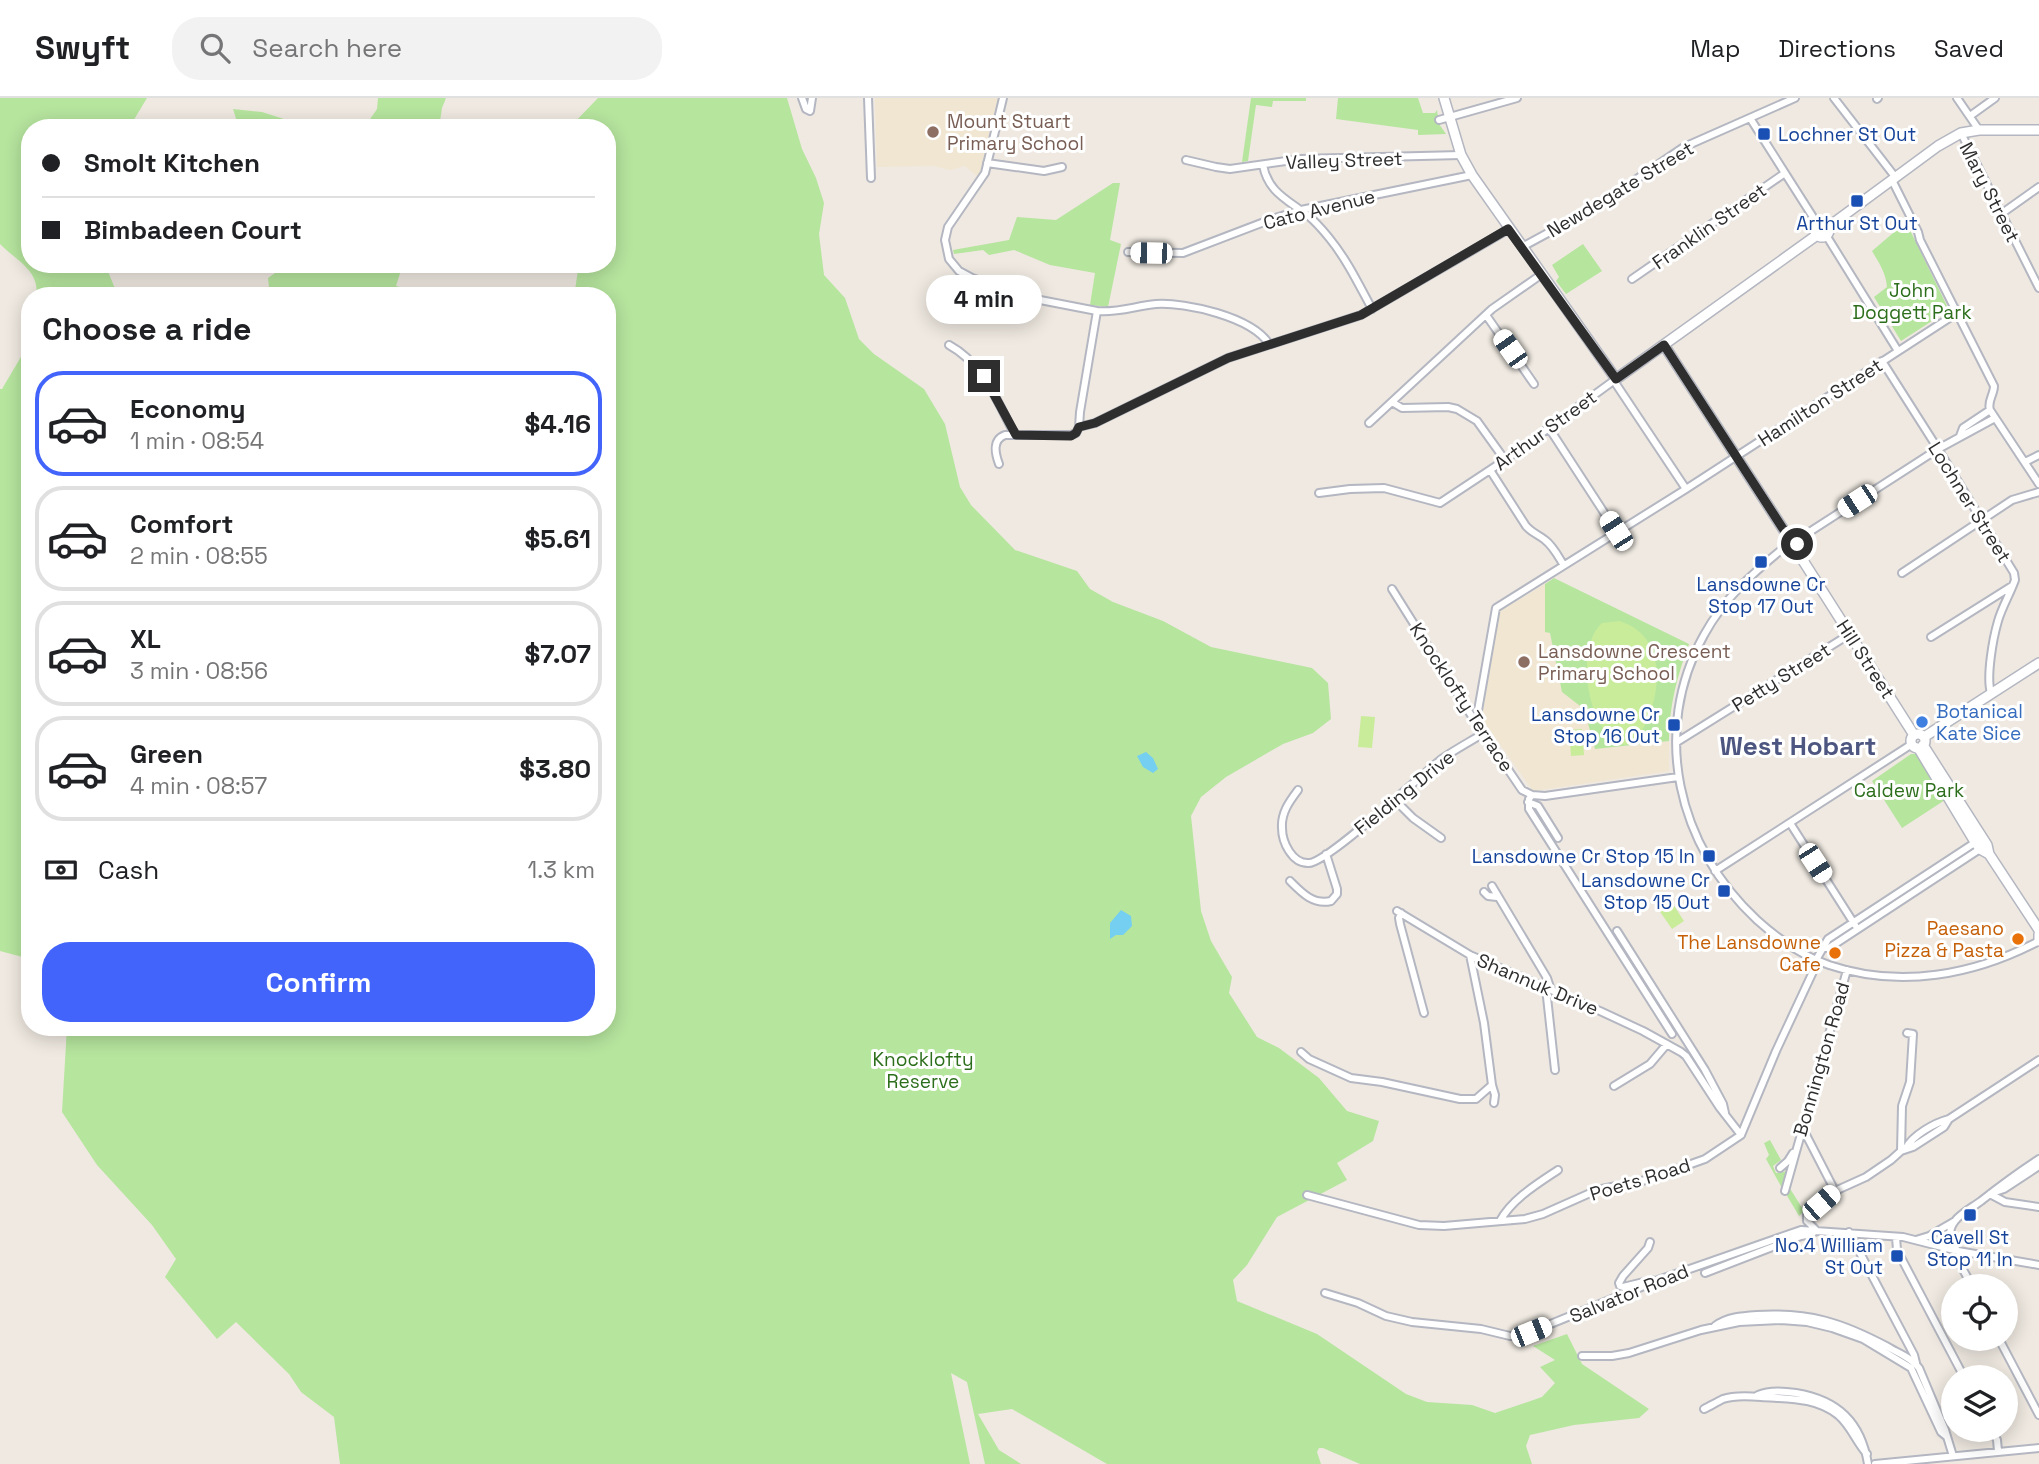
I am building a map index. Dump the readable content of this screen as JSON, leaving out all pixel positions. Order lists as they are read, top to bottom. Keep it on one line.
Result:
{"streets":{"street":["Valley Street","Newdegate Street","Mary Street","Cato Avenue","Franklin Street","Hamilton Street","Arthur Street","Lochner Street","Hill Street","Petty Street","Knocklofty Terrace","Fielding Drive","Shannuk Drive","Bonnington Road","Poets Road","Salvator Road"]},"crossings":[["Mary Street","Arthur Street"],["Hamilton Street","Lochner Street"],["Hamilton Street","Hill Street"],["Hamilton Street","Knocklofty Terrace"],["Arthur Street","Hill Street"],["Hill Street","Petty Street"],["Knocklofty Terrace","Fielding Drive"]],"districts":["West Hobart"],"parks":["John Doggett Park","Caldew Park","Knocklofty Reserve"],"places":{"other":["Mount Stuart Primary School","Lansdowne Crescent Primary School","Botanical Kate Sice","Paesano Pizza & Pasta","The Lansdowne Cafe"],"transit":["Lochner St Out","Arthur St Out","Lansdowne Cr Stop 17 Out","Lansdowne Cr Stop 16 Out","Lansdowne Cr Stop 15 In","Lansdowne Cr Stop 15 Out","Cavell St Stop 11 In","No.4 William St Out"]},"page":{"header":"Swyft","search":"Search here","nav":["Map","Directions","Saved"],"banner":["Smolt Kitchen","Bimbadeen Court"],"bubble":"4 min","heading":"Choose a ride","list":[{"name":"Economy","note":"1 min · 08:54","value":"$4.16"},{"name":"Comfort","note":"2 min · 08:55","value":"$5.61"},{"name":"XL","note":"3 min · 08:56","value":"$7.07"},{"name":"Green","note":"4 min · 08:57","value":"$3.80"}],"pay":["Cash","1.3 km"],"buttons":"Confirm"}}
